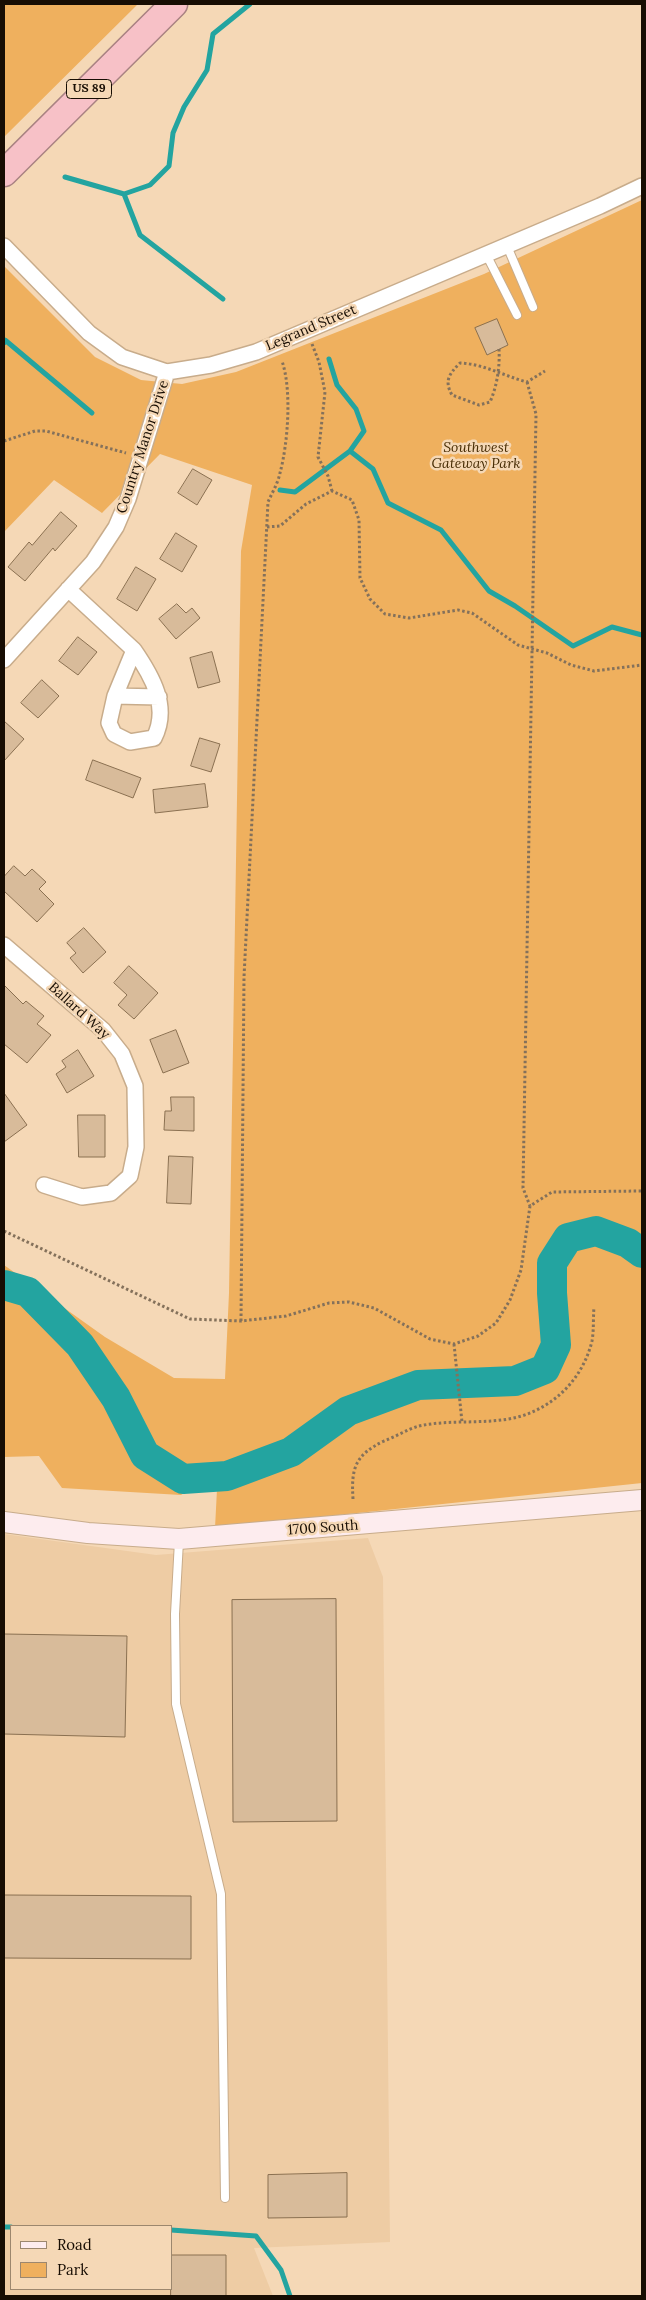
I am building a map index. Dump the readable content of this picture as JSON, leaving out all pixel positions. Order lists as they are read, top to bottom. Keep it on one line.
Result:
{"streets":{"highway":["US 89"],"street":["Legrand Street","Country Manor Drive","Ballard Way","1700 South"]},"crossings":[["Legrand Street","Country Manor Drive"]],"parks":["Southwest Gateway Park"],"legend":["Road","Park"]}
